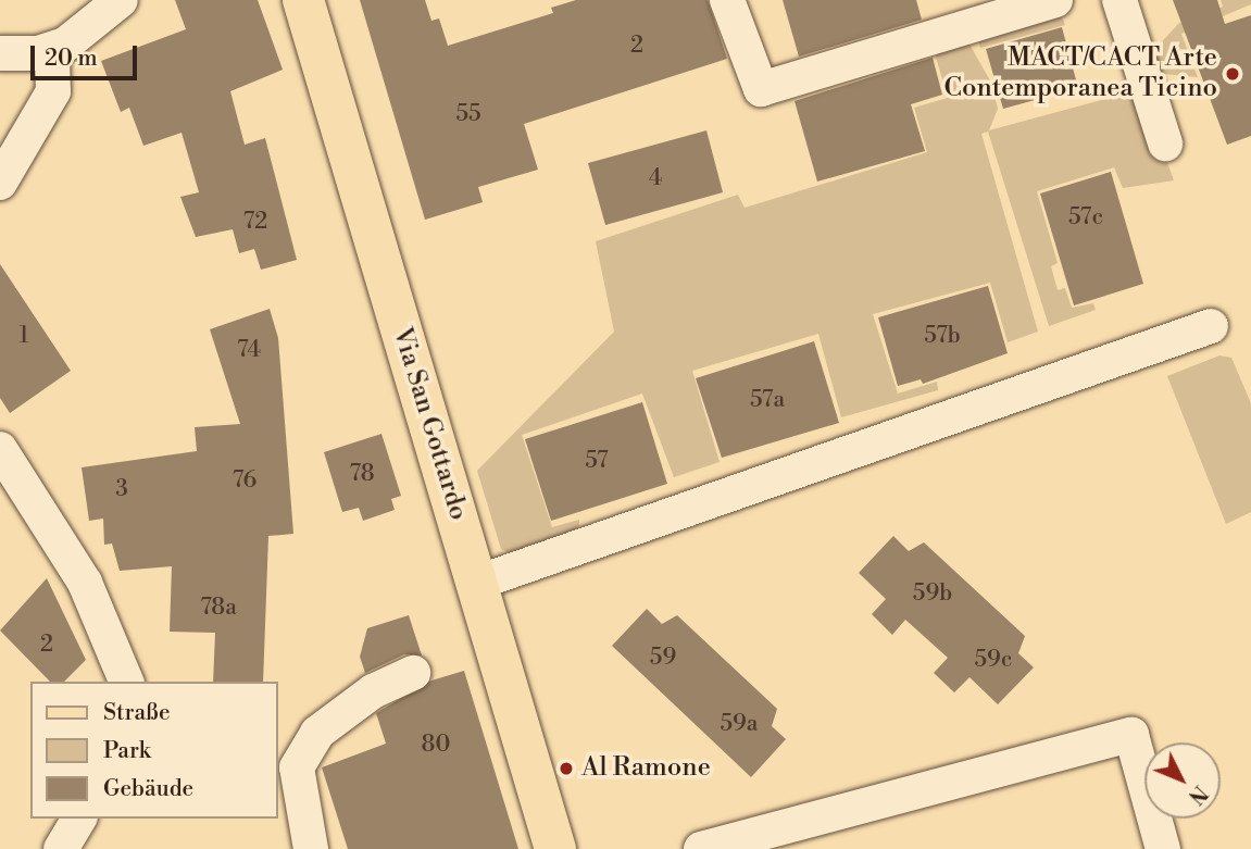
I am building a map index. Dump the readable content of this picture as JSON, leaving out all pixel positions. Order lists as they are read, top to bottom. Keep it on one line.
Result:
{"streets":{"main road":["Via San Gottardo"]},"places":["MACT/CACT Arte Contemporanea Ticino","Al Ramone"],"house_numbers":["2","55","4","57c","72","1","57b","74","57a","57","78","76","3","59b","78a","2","59","59c","59a","80"],"legend":["Straße","Park","Gebäude"],"scale_bar":"20 m","north":"bottom right"}
